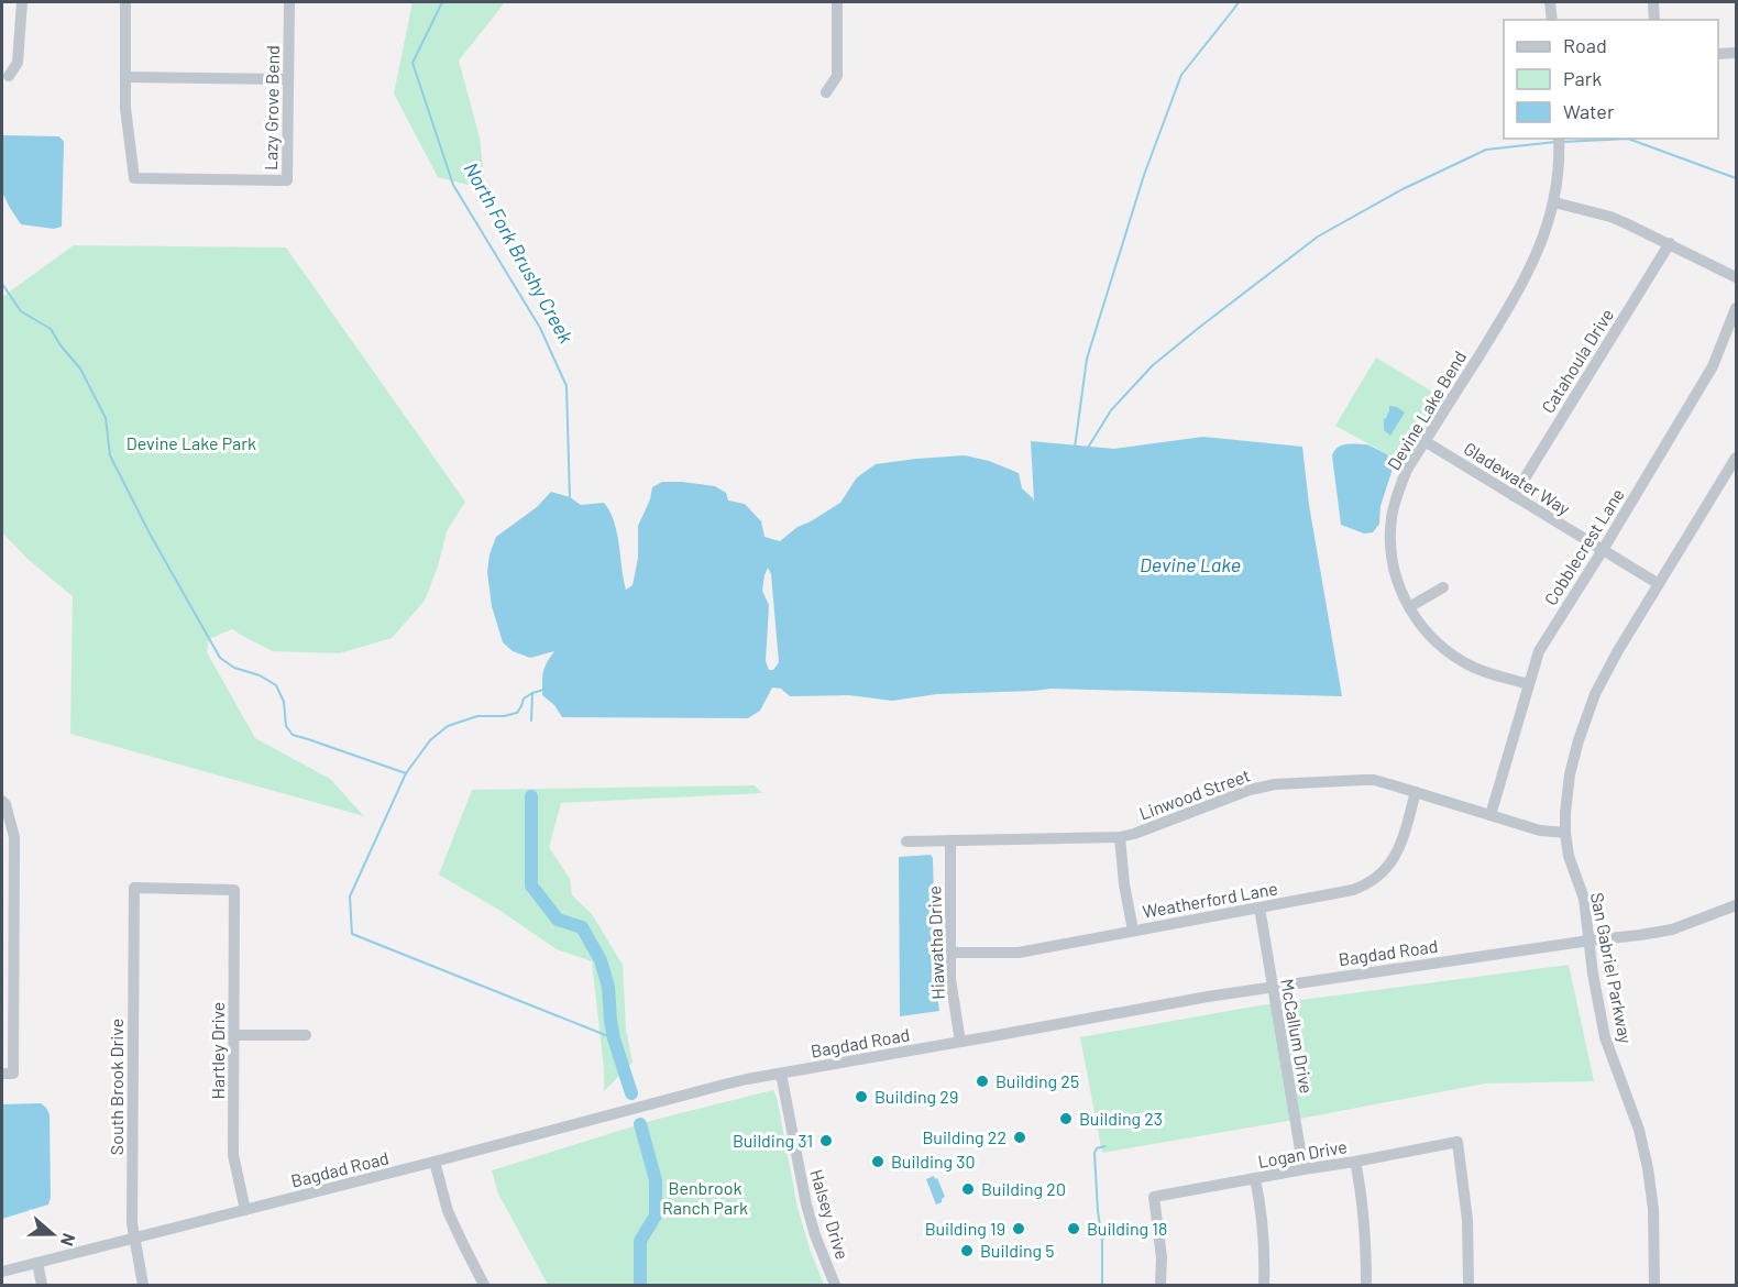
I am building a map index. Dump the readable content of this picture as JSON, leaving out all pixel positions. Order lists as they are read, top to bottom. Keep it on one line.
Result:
{"streets":{"street":["Lazy Grove Bend","Catahoula Drive","Devine Lake Bend","Gladewater Way","Cobblecrest Lane","Linwood Street","Weatherford Lane","Hiawatha Drive","Bagdad Road","San Gabriel Parkway","McCallum Drive","Hartley Drive","South Brook Drive","Logan Drive","Halsey Drive"]},"crossings":[["Catahoula Drive","Gladewater Way"],["Devine Lake Bend","Gladewater Way"],["Devine Lake Bend","Cobblecrest Lane"],["Gladewater Way","Cobblecrest Lane"],["Gladewater Way","San Gabriel Parkway"],["Cobblecrest Lane","Linwood Street"],["Linwood Street","Weatherford Lane"],["Linwood Street","Hiawatha Drive"],["Linwood Street","San Gabriel Parkway"],["Weatherford Lane","Hiawatha Drive"],["Weatherford Lane","McCallum Drive"],["Hiawatha Drive","Bagdad Road"],["Bagdad Road","San Gabriel Parkway"],["Bagdad Road","McCallum Drive"],["Bagdad Road","Hartley Drive"],["Bagdad Road","South Brook Drive"],["Bagdad Road","Halsey Drive"],["McCallum Drive","Logan Drive"],["Hartley Drive","South Brook Drive"]],"water":["North Fork Brushy Creek","Devine Lake"],"parks":["Devine Lake Park","Benbrook Ranch Park"],"places":["Building 25","Building 29","Building 23","Building 22","Building 31","Building 30","Building 20","Building 19","Building 18","Building 5"],"legend":["Road","Park","Water"],"north":"right"}
